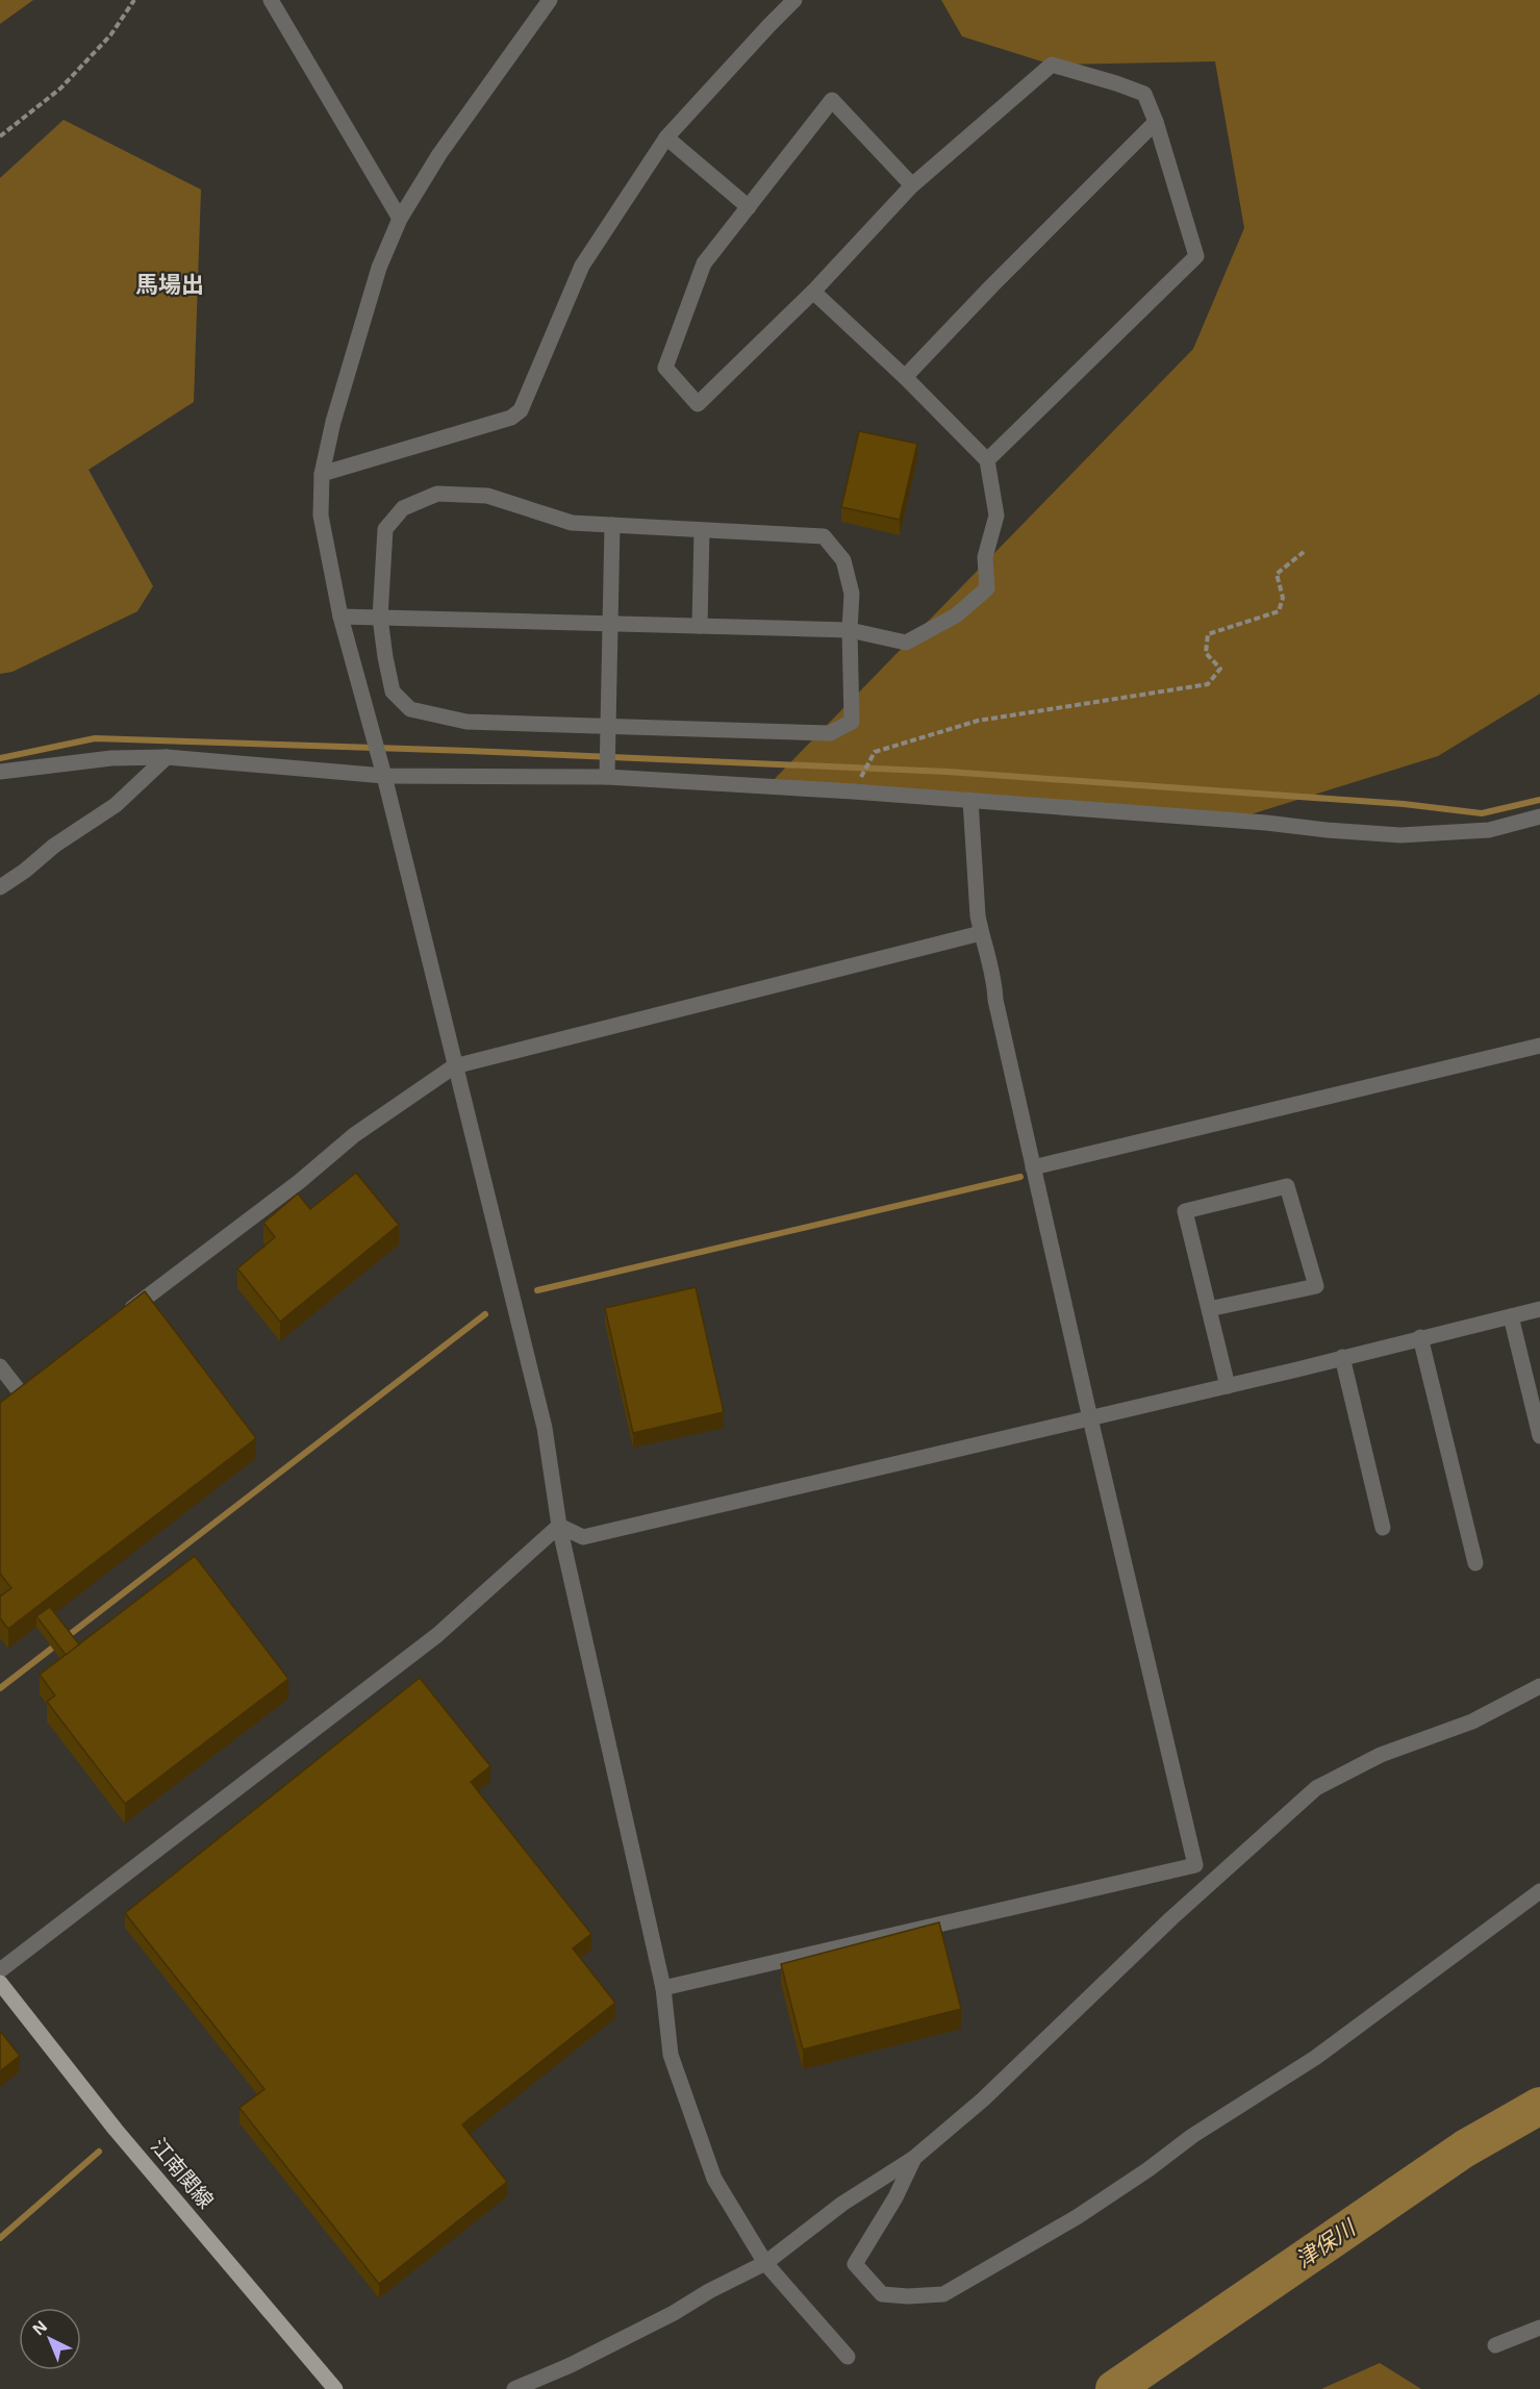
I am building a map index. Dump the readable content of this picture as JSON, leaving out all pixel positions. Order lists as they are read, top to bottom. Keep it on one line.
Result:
{"streets":{"main road":["江南関線"]},"districts":["馬場出"],"water":["津保川"],"north":"top left"}
